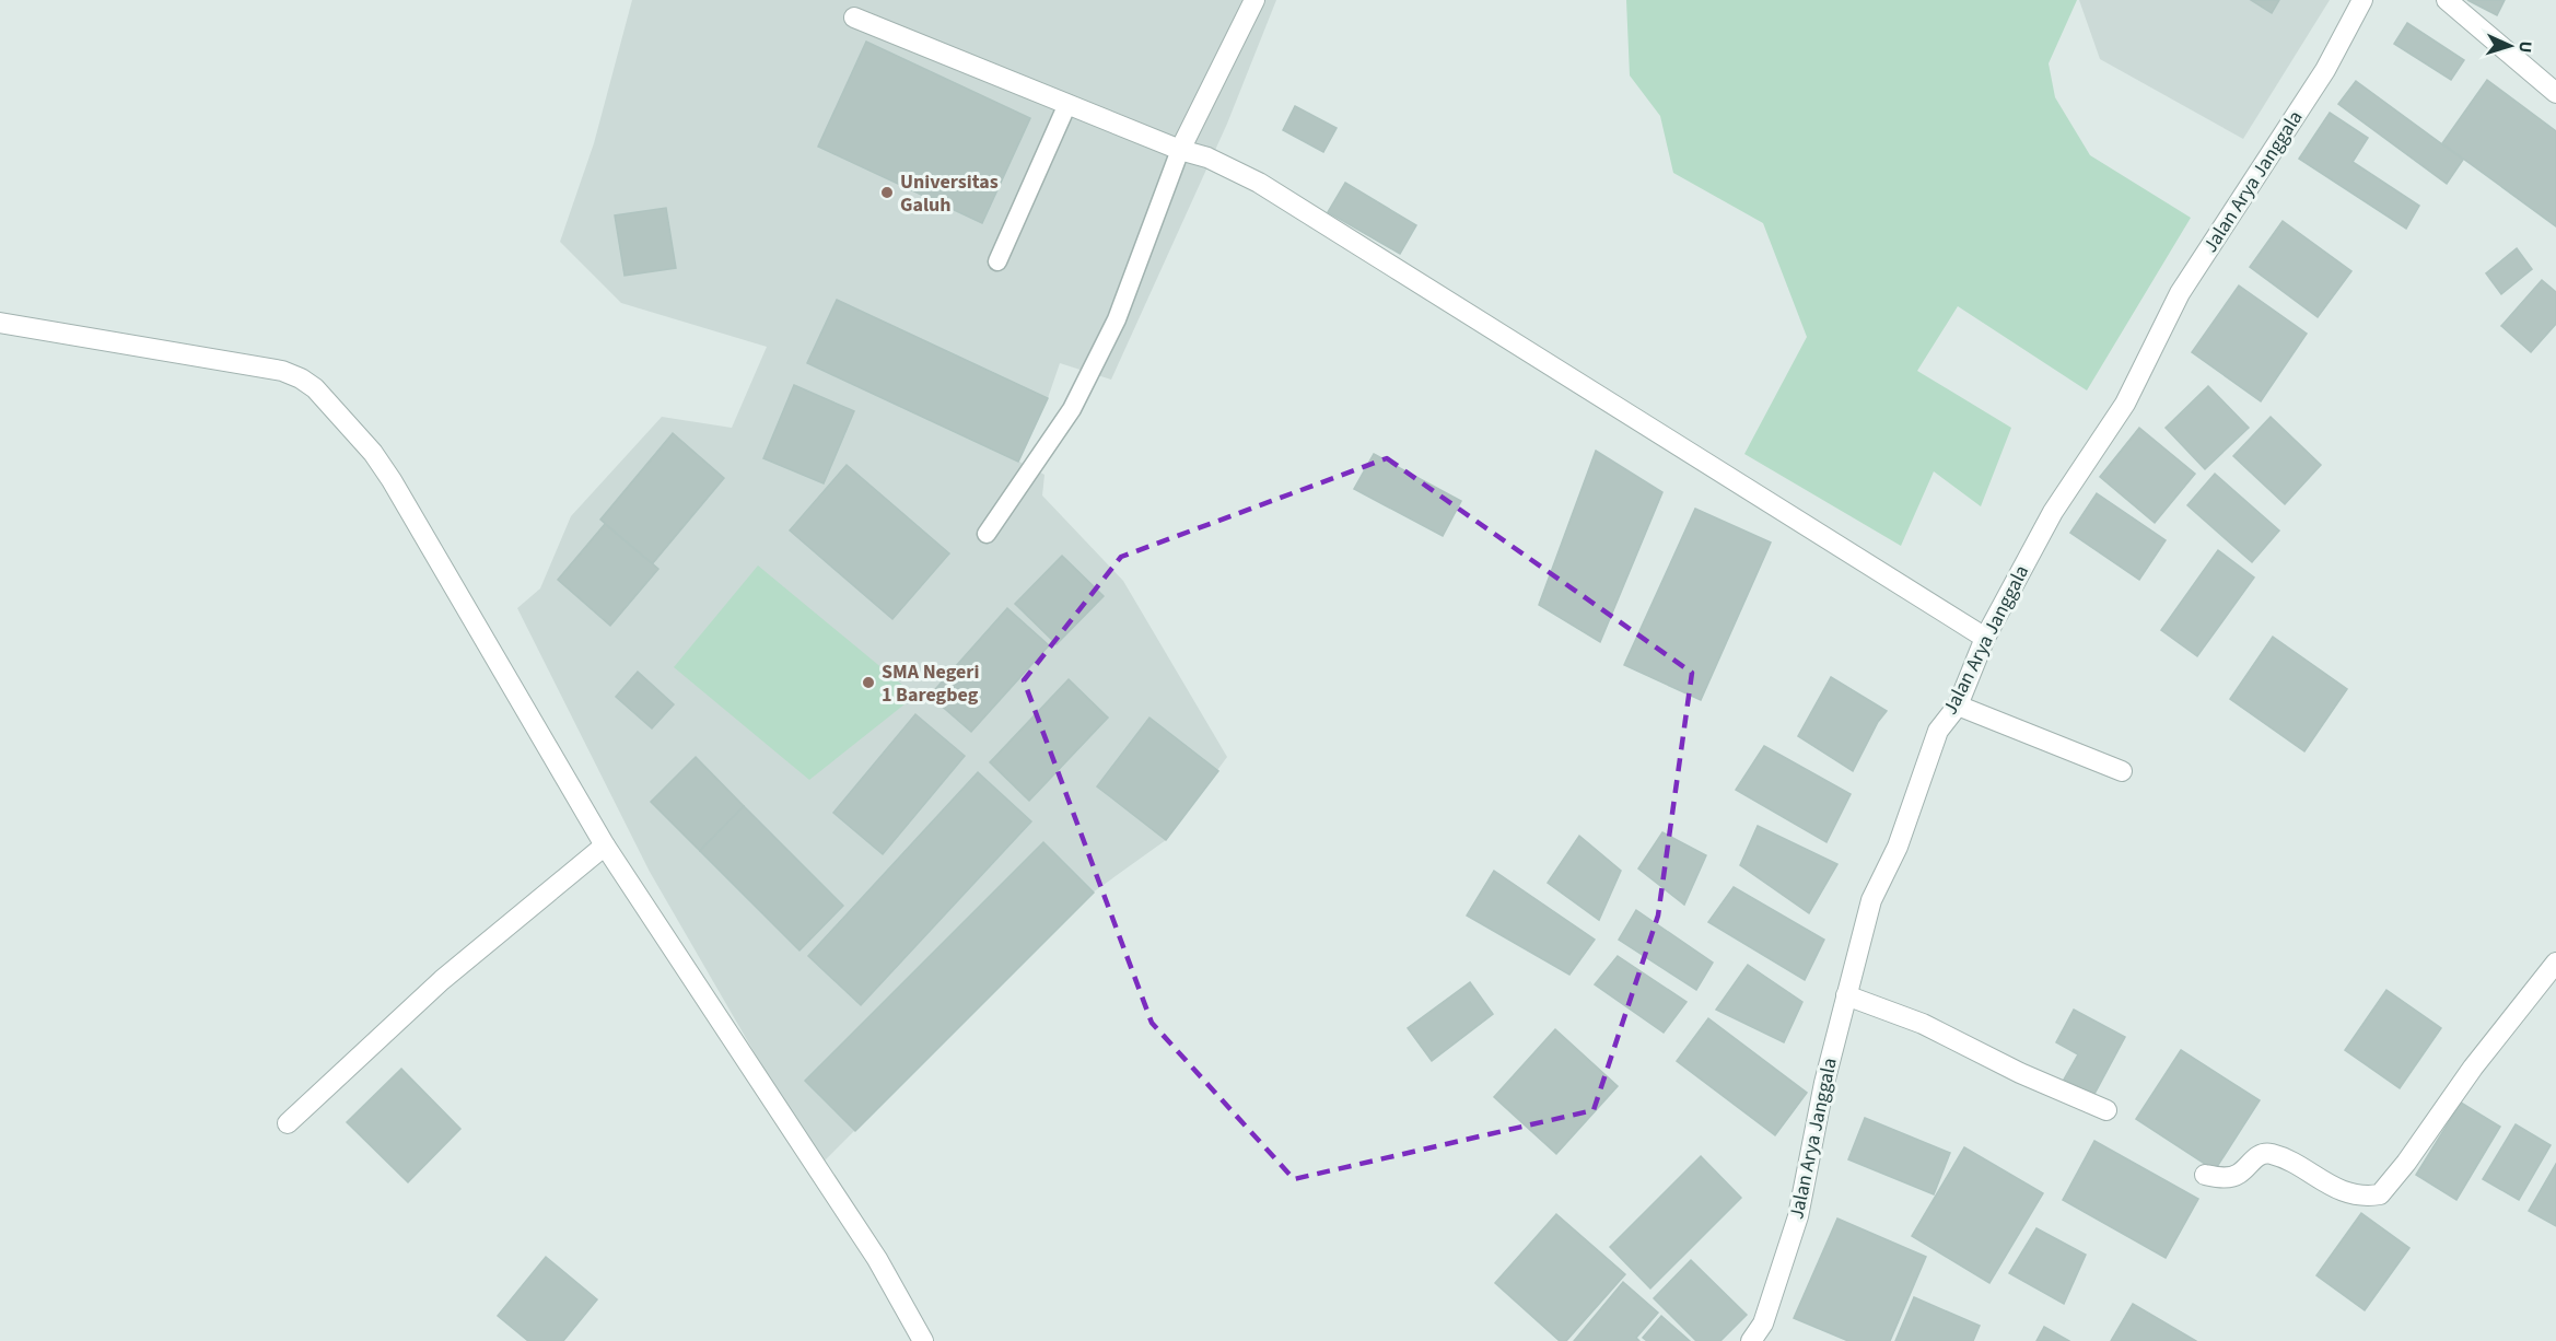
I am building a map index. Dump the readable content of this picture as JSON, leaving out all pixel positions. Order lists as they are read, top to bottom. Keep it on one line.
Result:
{"streets":{"street":["Jalan Arya Janggala"]},"places":["Universitas Galuh","SMA Negeri 1 Baregbeg"],"north":"right"}
